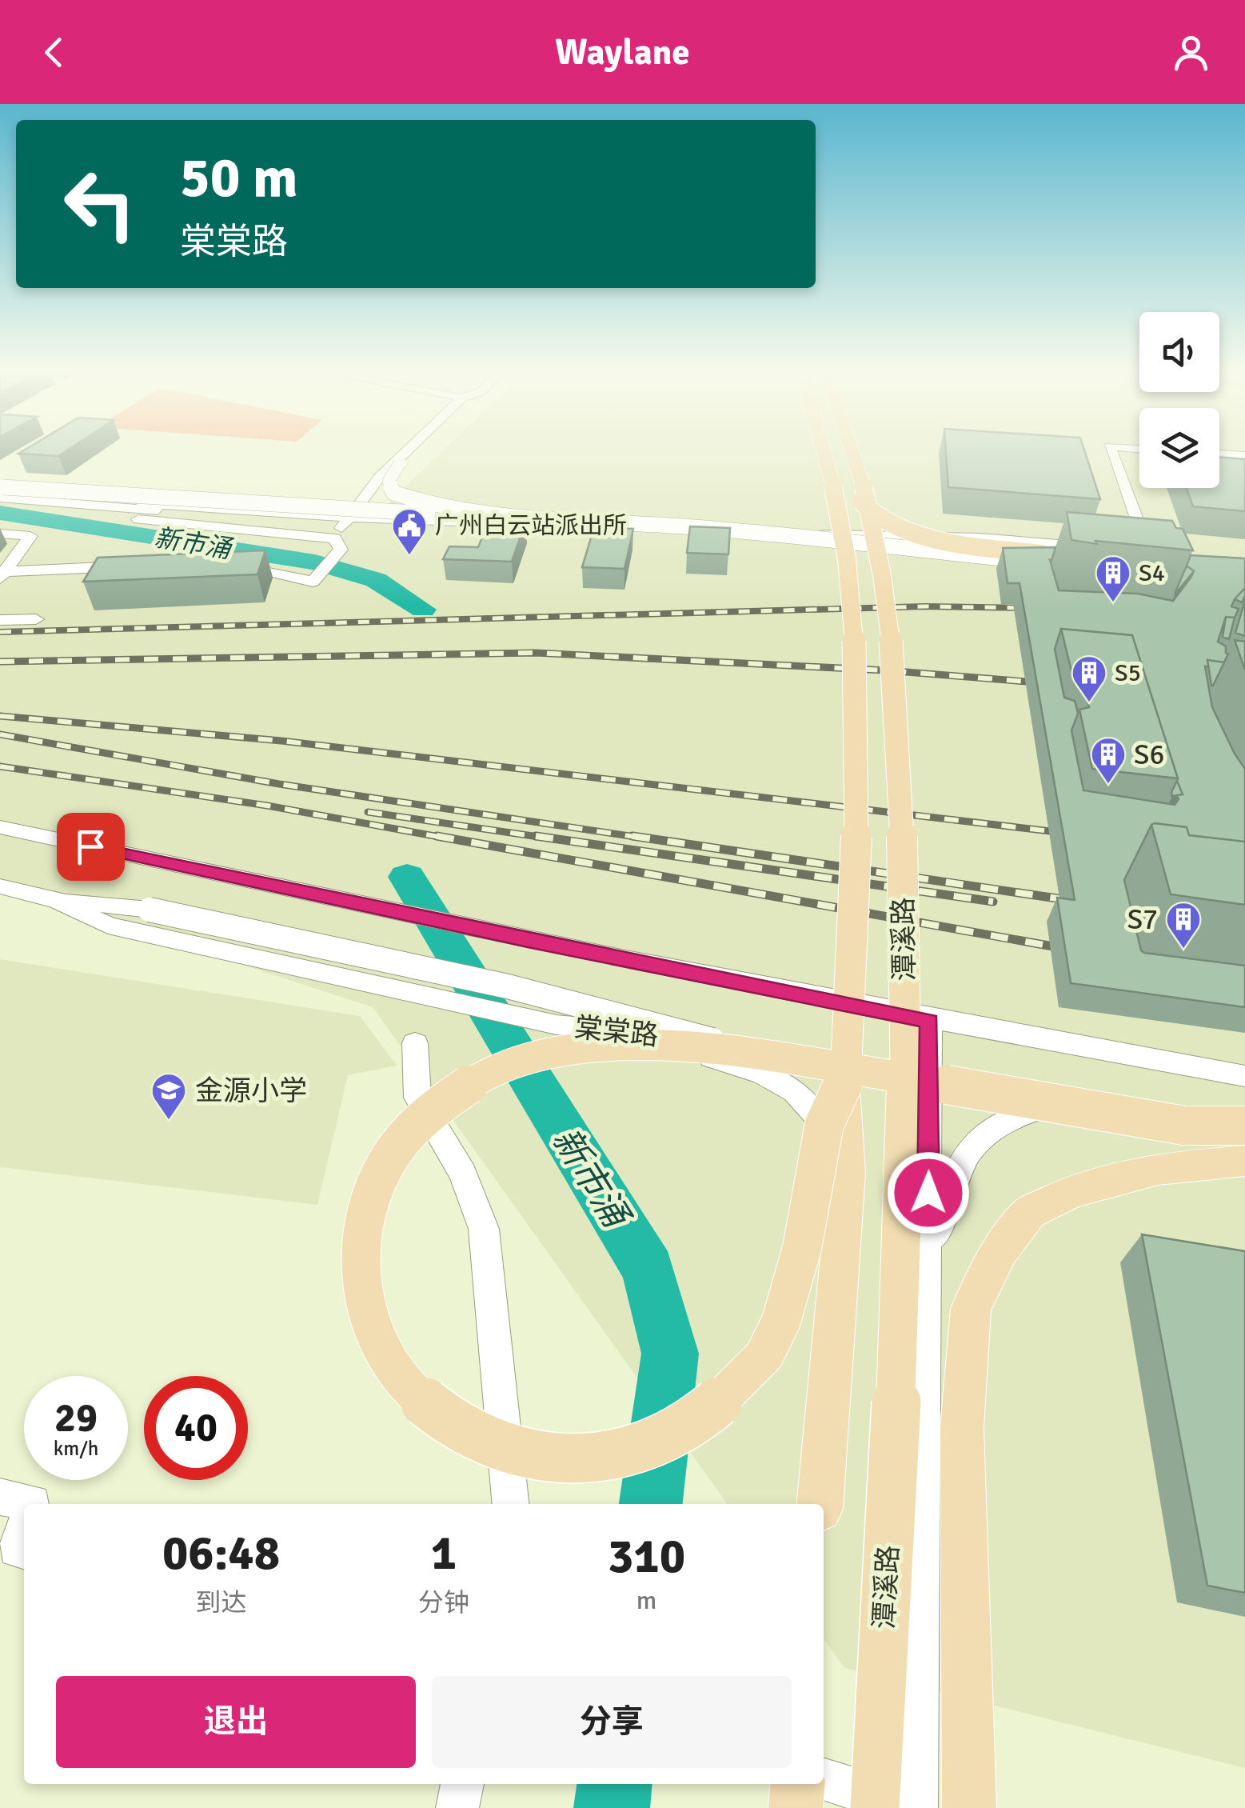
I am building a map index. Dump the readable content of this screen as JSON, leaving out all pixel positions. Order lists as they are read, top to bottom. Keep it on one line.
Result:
{"streets":{"main road":["潭溪路"],"street":["棠棠路"]},"crossings":[["潭溪路","棠棠路"]],"water":["新市涌"],"places":{"public building":["广州白云站派出所"],"building":["S4","S5","S6","S7"],"school or university":["金源小学"]},"page":{"header":"Waylane","turn":["50 m","棠棠路"],"speed":"29 km/h","limit":"40","eta":["06:48","到达","1","分钟","310","m"],"buttons":["退出","分享"]}}
